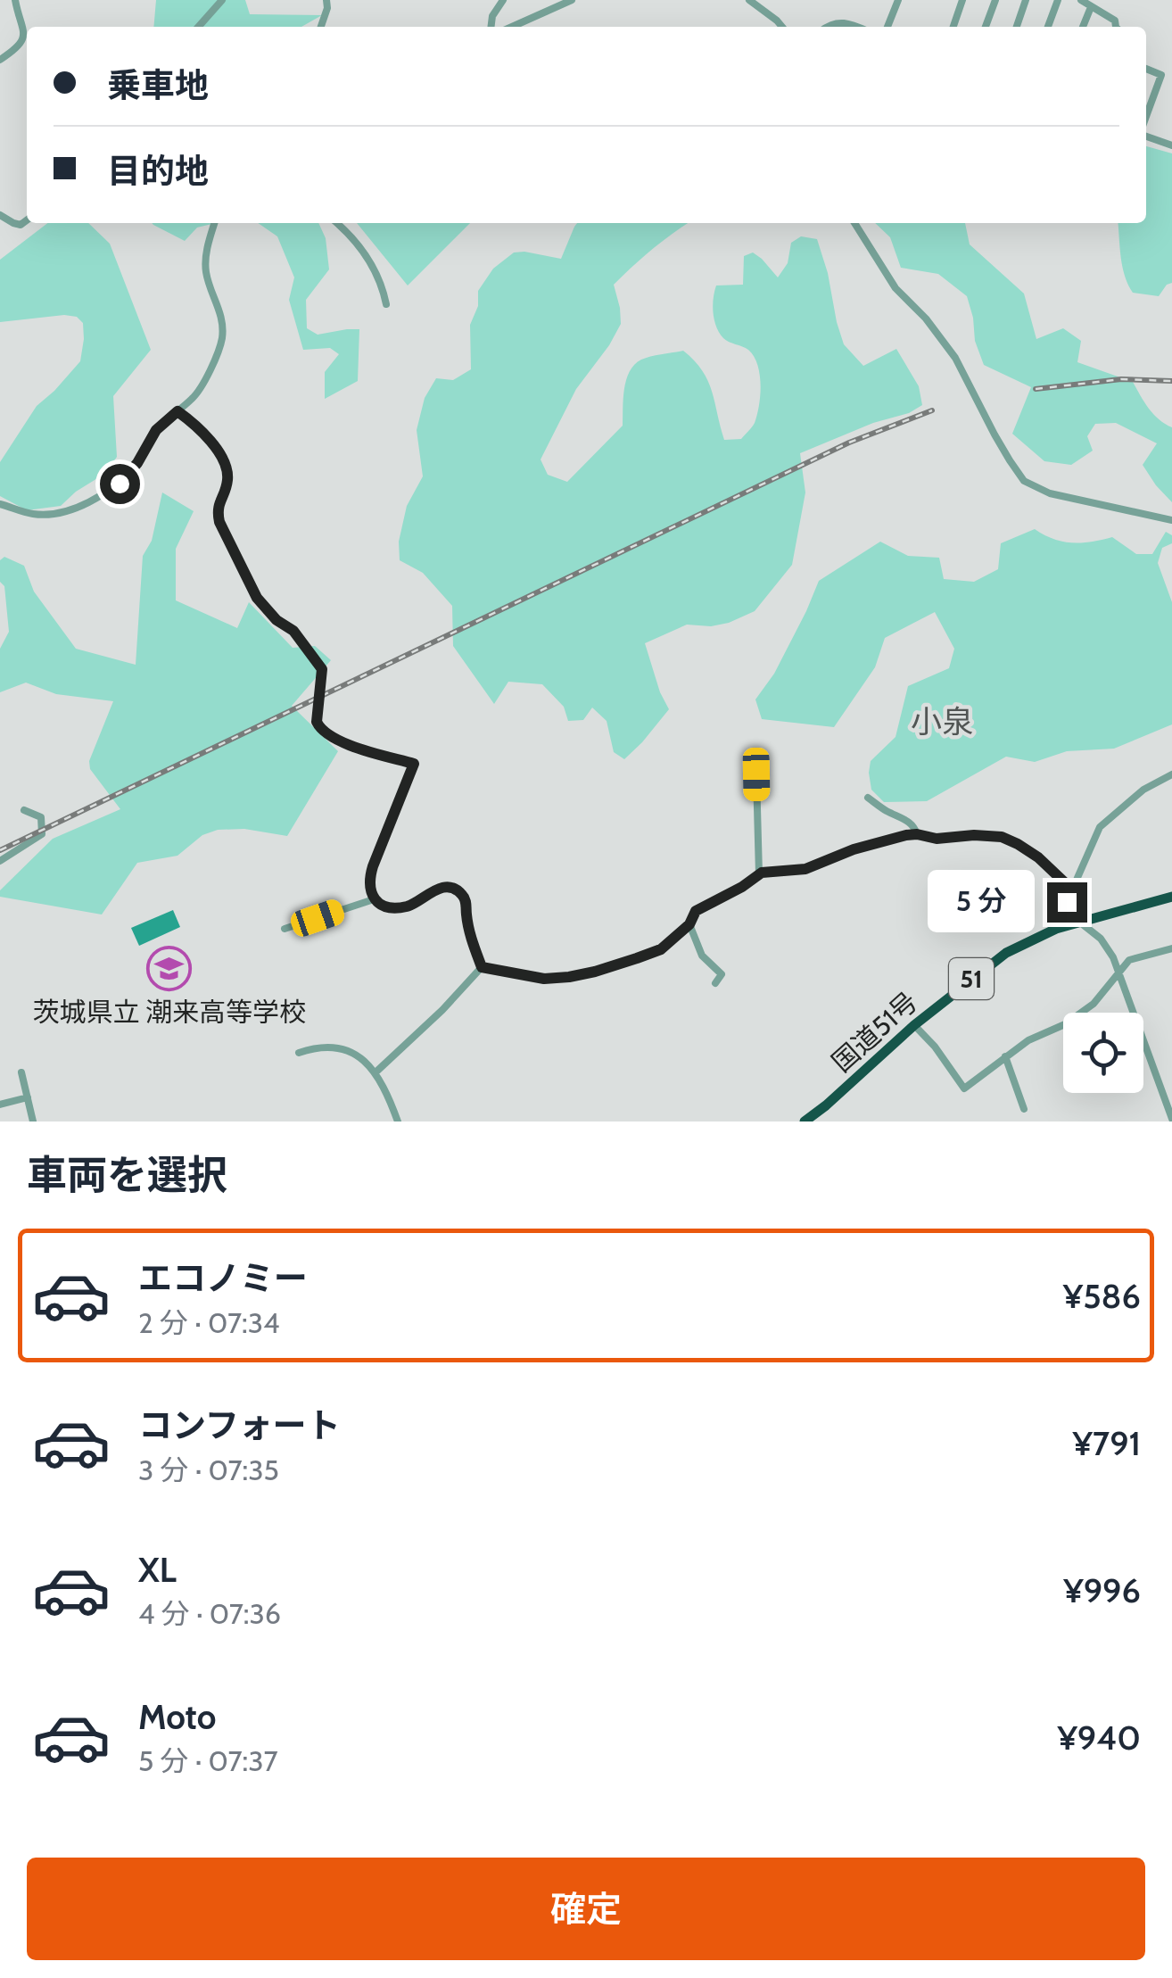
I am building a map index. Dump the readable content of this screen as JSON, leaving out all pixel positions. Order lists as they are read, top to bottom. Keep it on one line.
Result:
{"streets":{"highway":["51","国道51号"]},"districts":["小泉"],"places":{"school or university":["茨城県立 潮来高等学校"]},"page":{"banner":["乗車地","目的地"],"bubble":"5 分","heading":"車両を選択","list":[{"name":"エコノミー","note":"2 分 · 07:34","value":"¥586"},{"name":"コンフォート","note":"3 分 · 07:35","value":"¥791"},{"name":"XL","note":"4 分 · 07:36","value":"¥996"},{"name":"Moto","note":"5 分 · 07:37","value":"¥940"}],"buttons":"確定"}}
